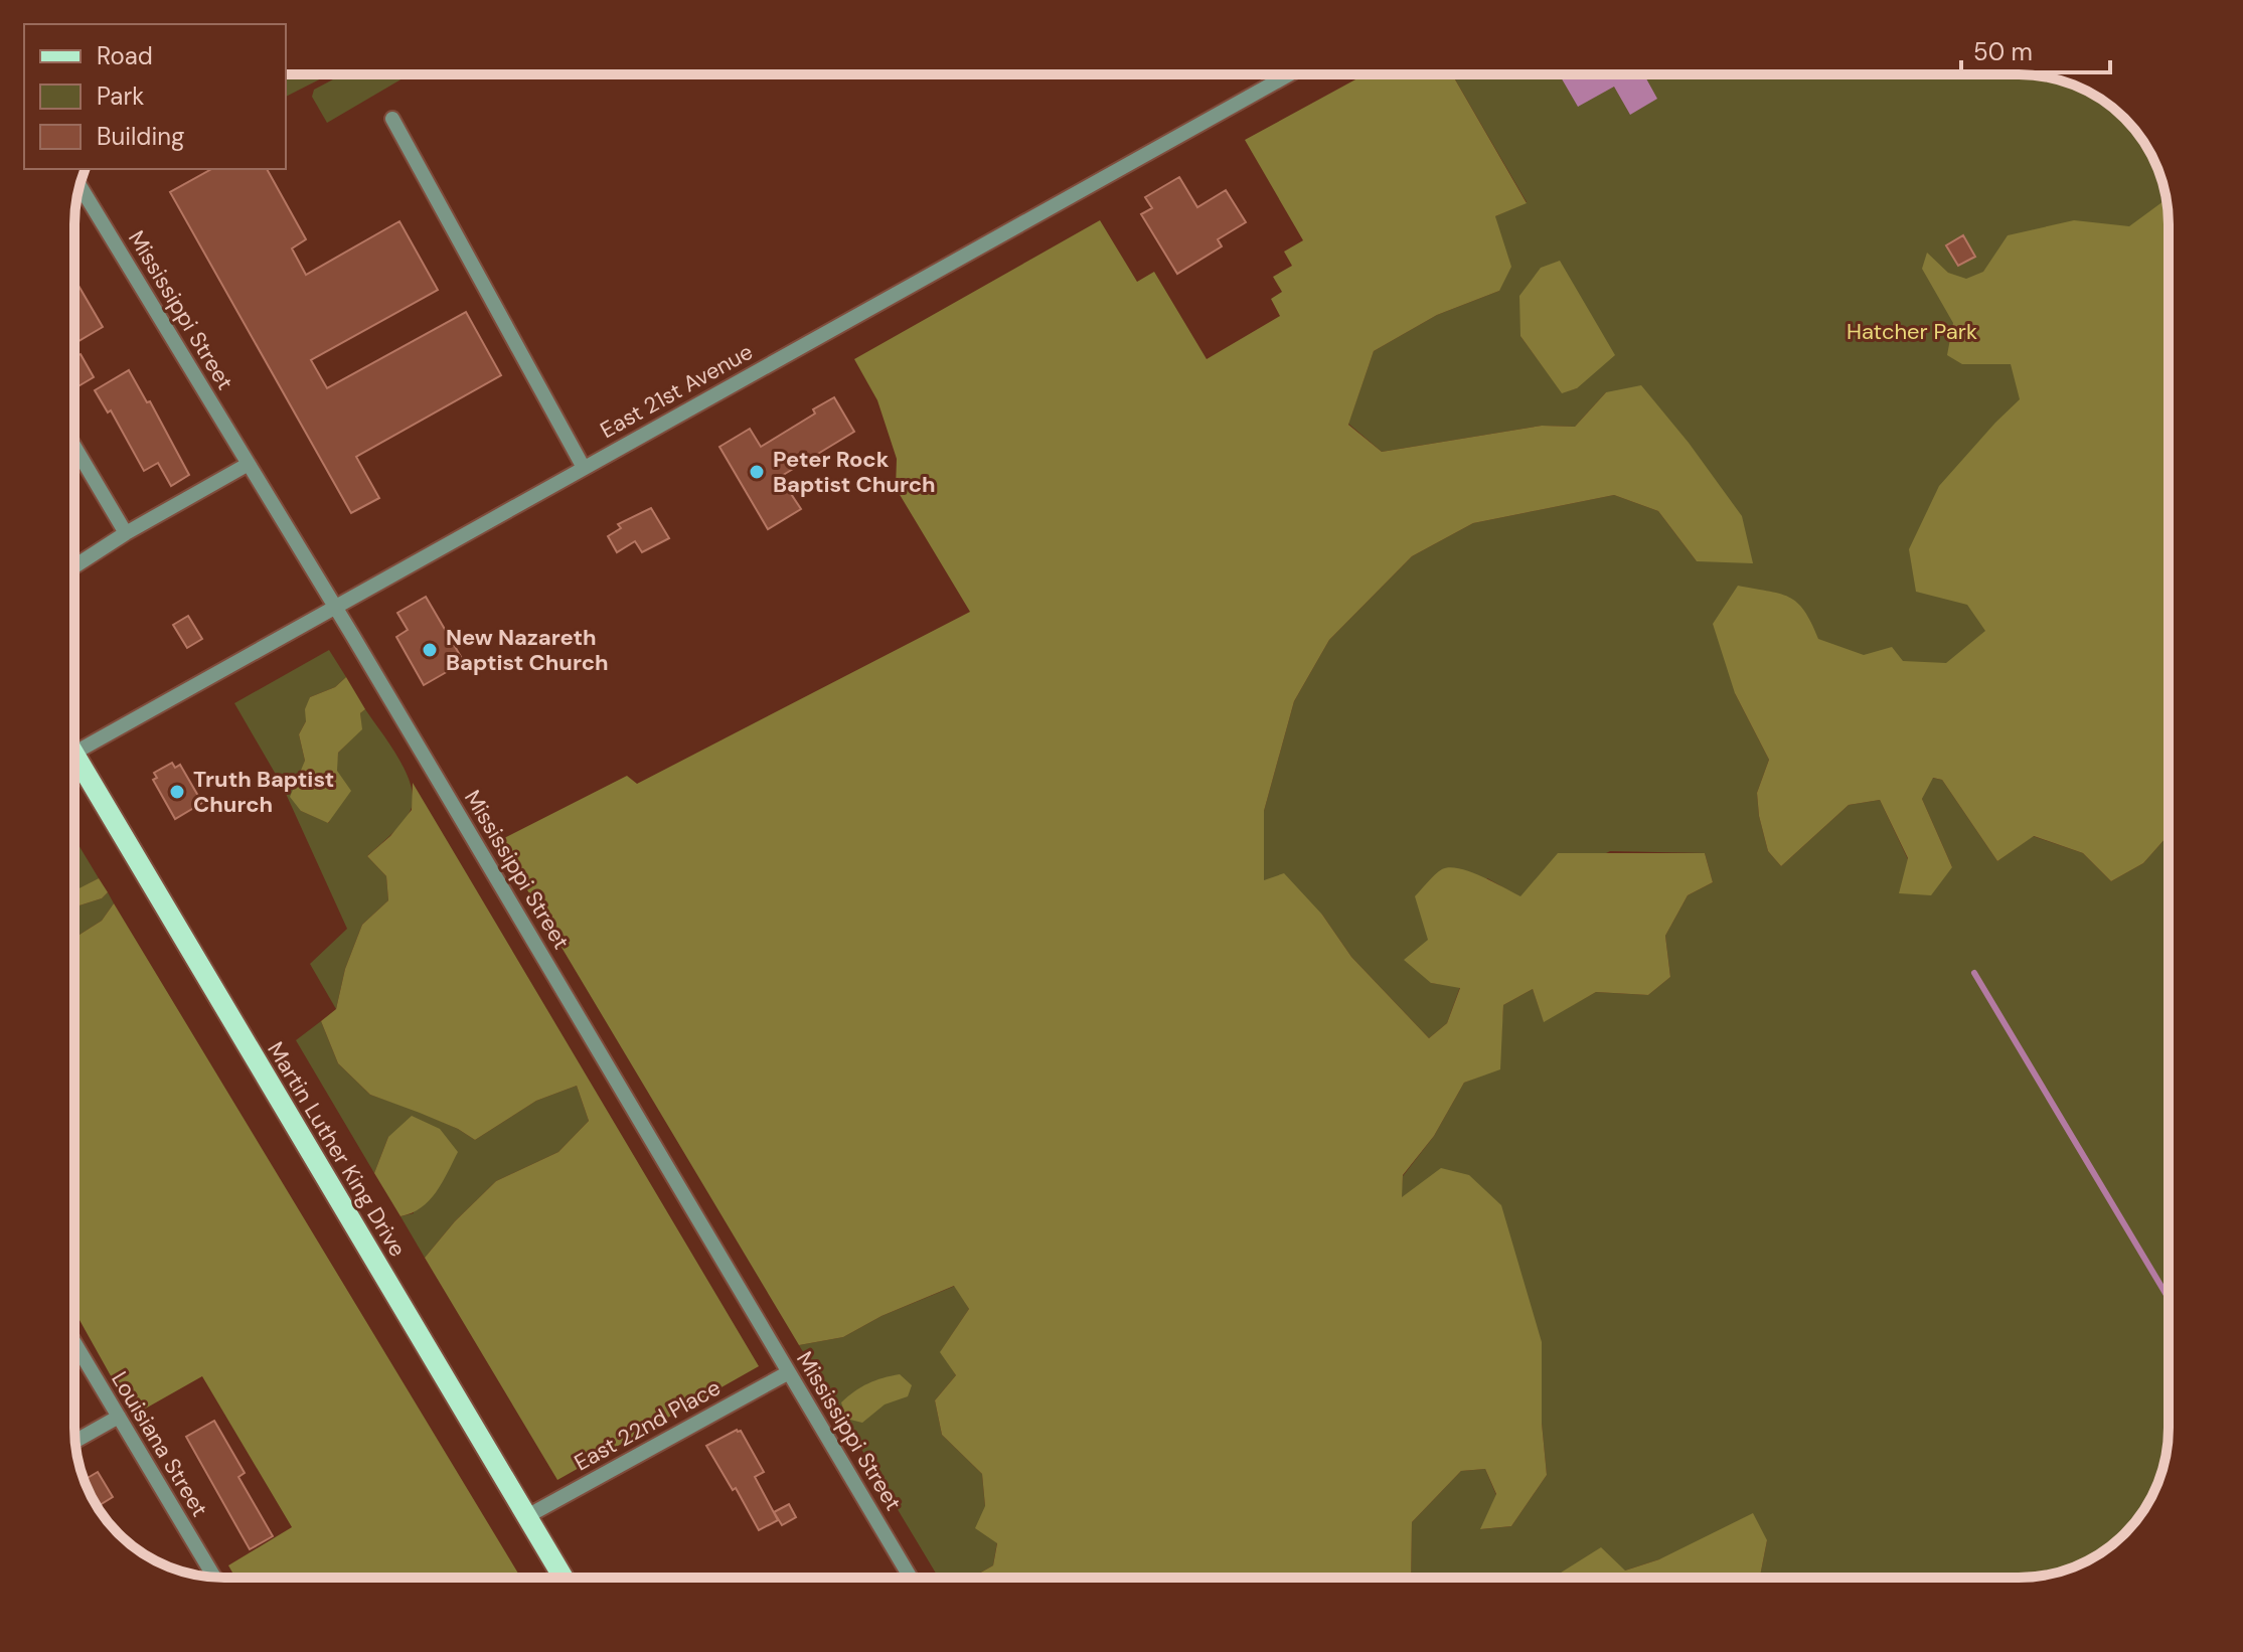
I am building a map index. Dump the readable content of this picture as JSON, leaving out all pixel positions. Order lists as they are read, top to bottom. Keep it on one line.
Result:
{"streets":{"main road":["Martin Luther King Drive"],"street":["Mississippi Street","East 21st Avenue","East 22nd Place","Louisiana Street"]},"crossings":[["Mississippi Street","East 21st Avenue"],["Mississippi Street","East 22nd Place"],["Martin Luther King Drive","East 22nd Place"]],"parks":["Hatcher Park"],"places":["Peter Rock Baptist Church","New Nazareth Baptist Church","Truth Baptist Church"],"legend":["Road","Park","Building"],"scale_bar":"50 m"}
